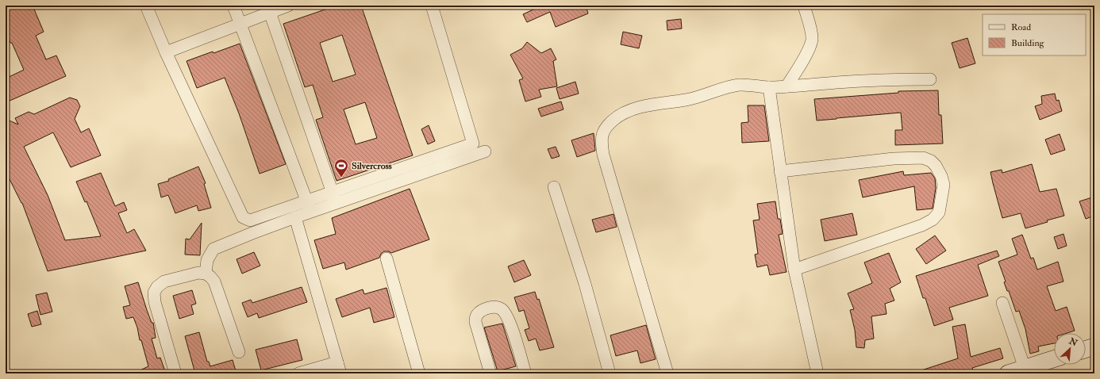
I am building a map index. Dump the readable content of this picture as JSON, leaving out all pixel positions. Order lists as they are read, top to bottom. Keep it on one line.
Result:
{"places":{"sports":["Silvercross"]},"legend":["Road","Building"],"north":"top right"}
